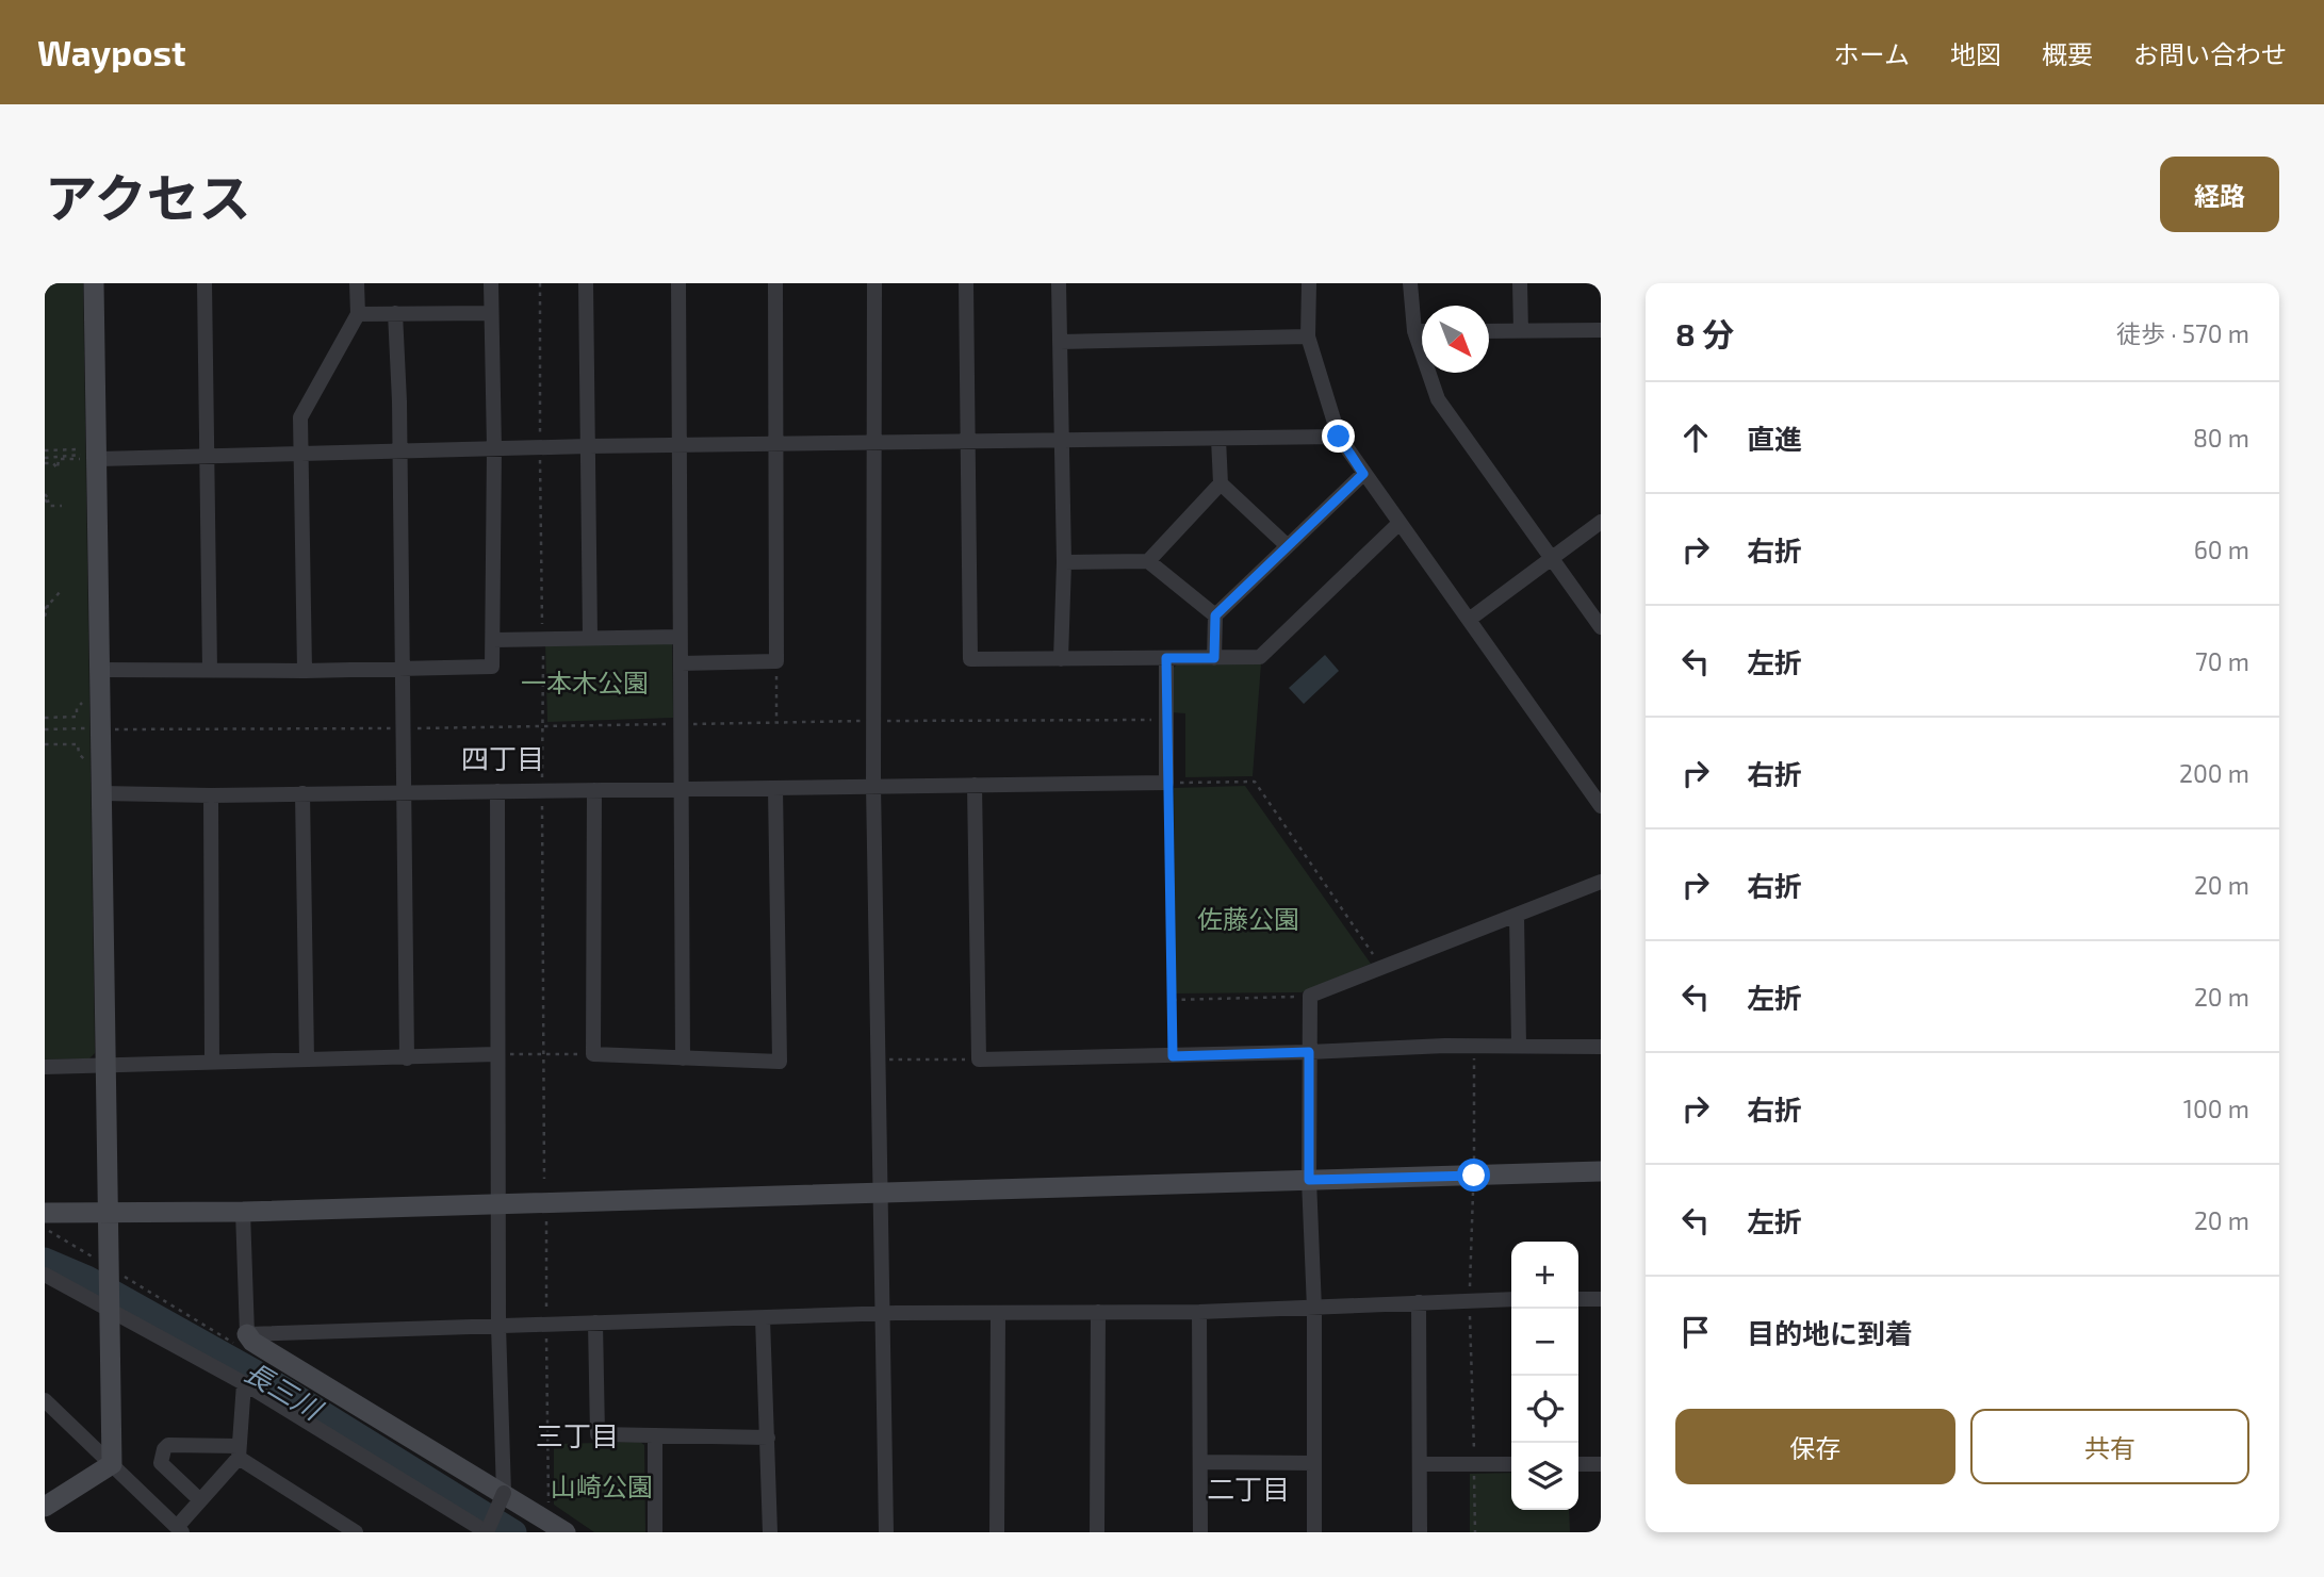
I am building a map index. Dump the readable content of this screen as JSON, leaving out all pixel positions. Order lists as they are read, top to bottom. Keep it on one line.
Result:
{"districts":["四丁目","三丁目","二丁目"],"water":["長三川"],"parks":["一本木公園","佐藤公園","山崎公園"],"north":"bottom right","page":{"header":"Waypost","nav":["ホーム","地図","概要","お問い合わせ"],"title":"アクセス","buttons":["経路",["保存","共有"]],"heading":["8 分","徒歩 · 570 m"],"list":[["直進","80 m"],["右折","60 m"],["左折","70 m"],["右折","200 m"],["右折","20 m"],["左折","20 m"],["右折","100 m"],["左折","20 m"],"目的地に到着"],"map_buttons":["+","−"]}}
